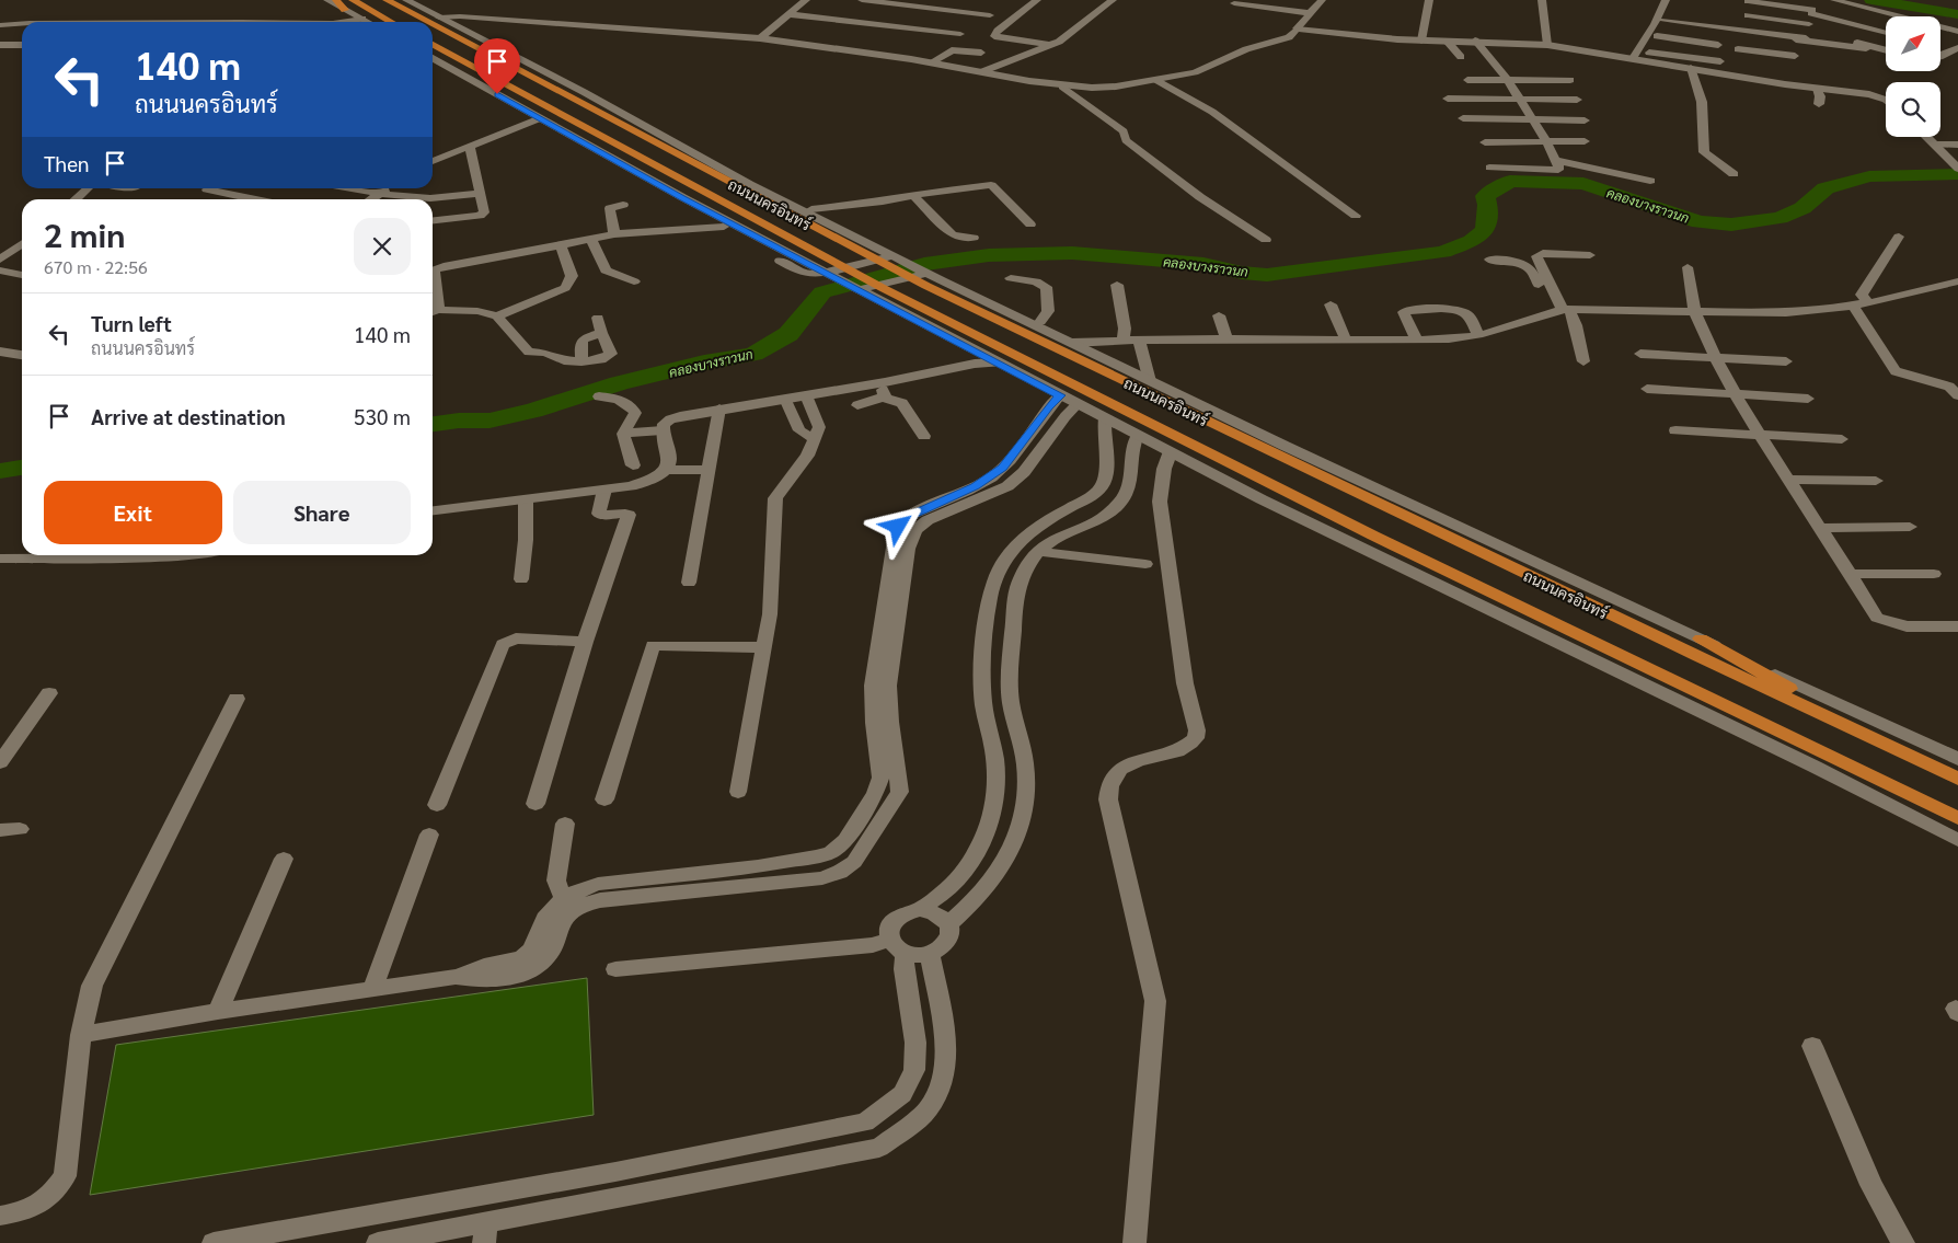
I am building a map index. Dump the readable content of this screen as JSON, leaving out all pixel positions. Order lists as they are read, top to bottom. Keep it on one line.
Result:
{"streets":{"main road":["ถนนนครอินทร์"]},"water":["คลองบางราวนก"],"north":"top right","page":{"turn":["140 m","ถนนนครอินทร์"],"then":"Then","heading":["2 min","670 m · 22:56"],"list":[{"name":"Turn left","note":"ถนนนครอินทร์","value":"140 m"},{"name":"Arrive at destination","value":"530 m"}],"buttons":["Exit","Share"]}}
